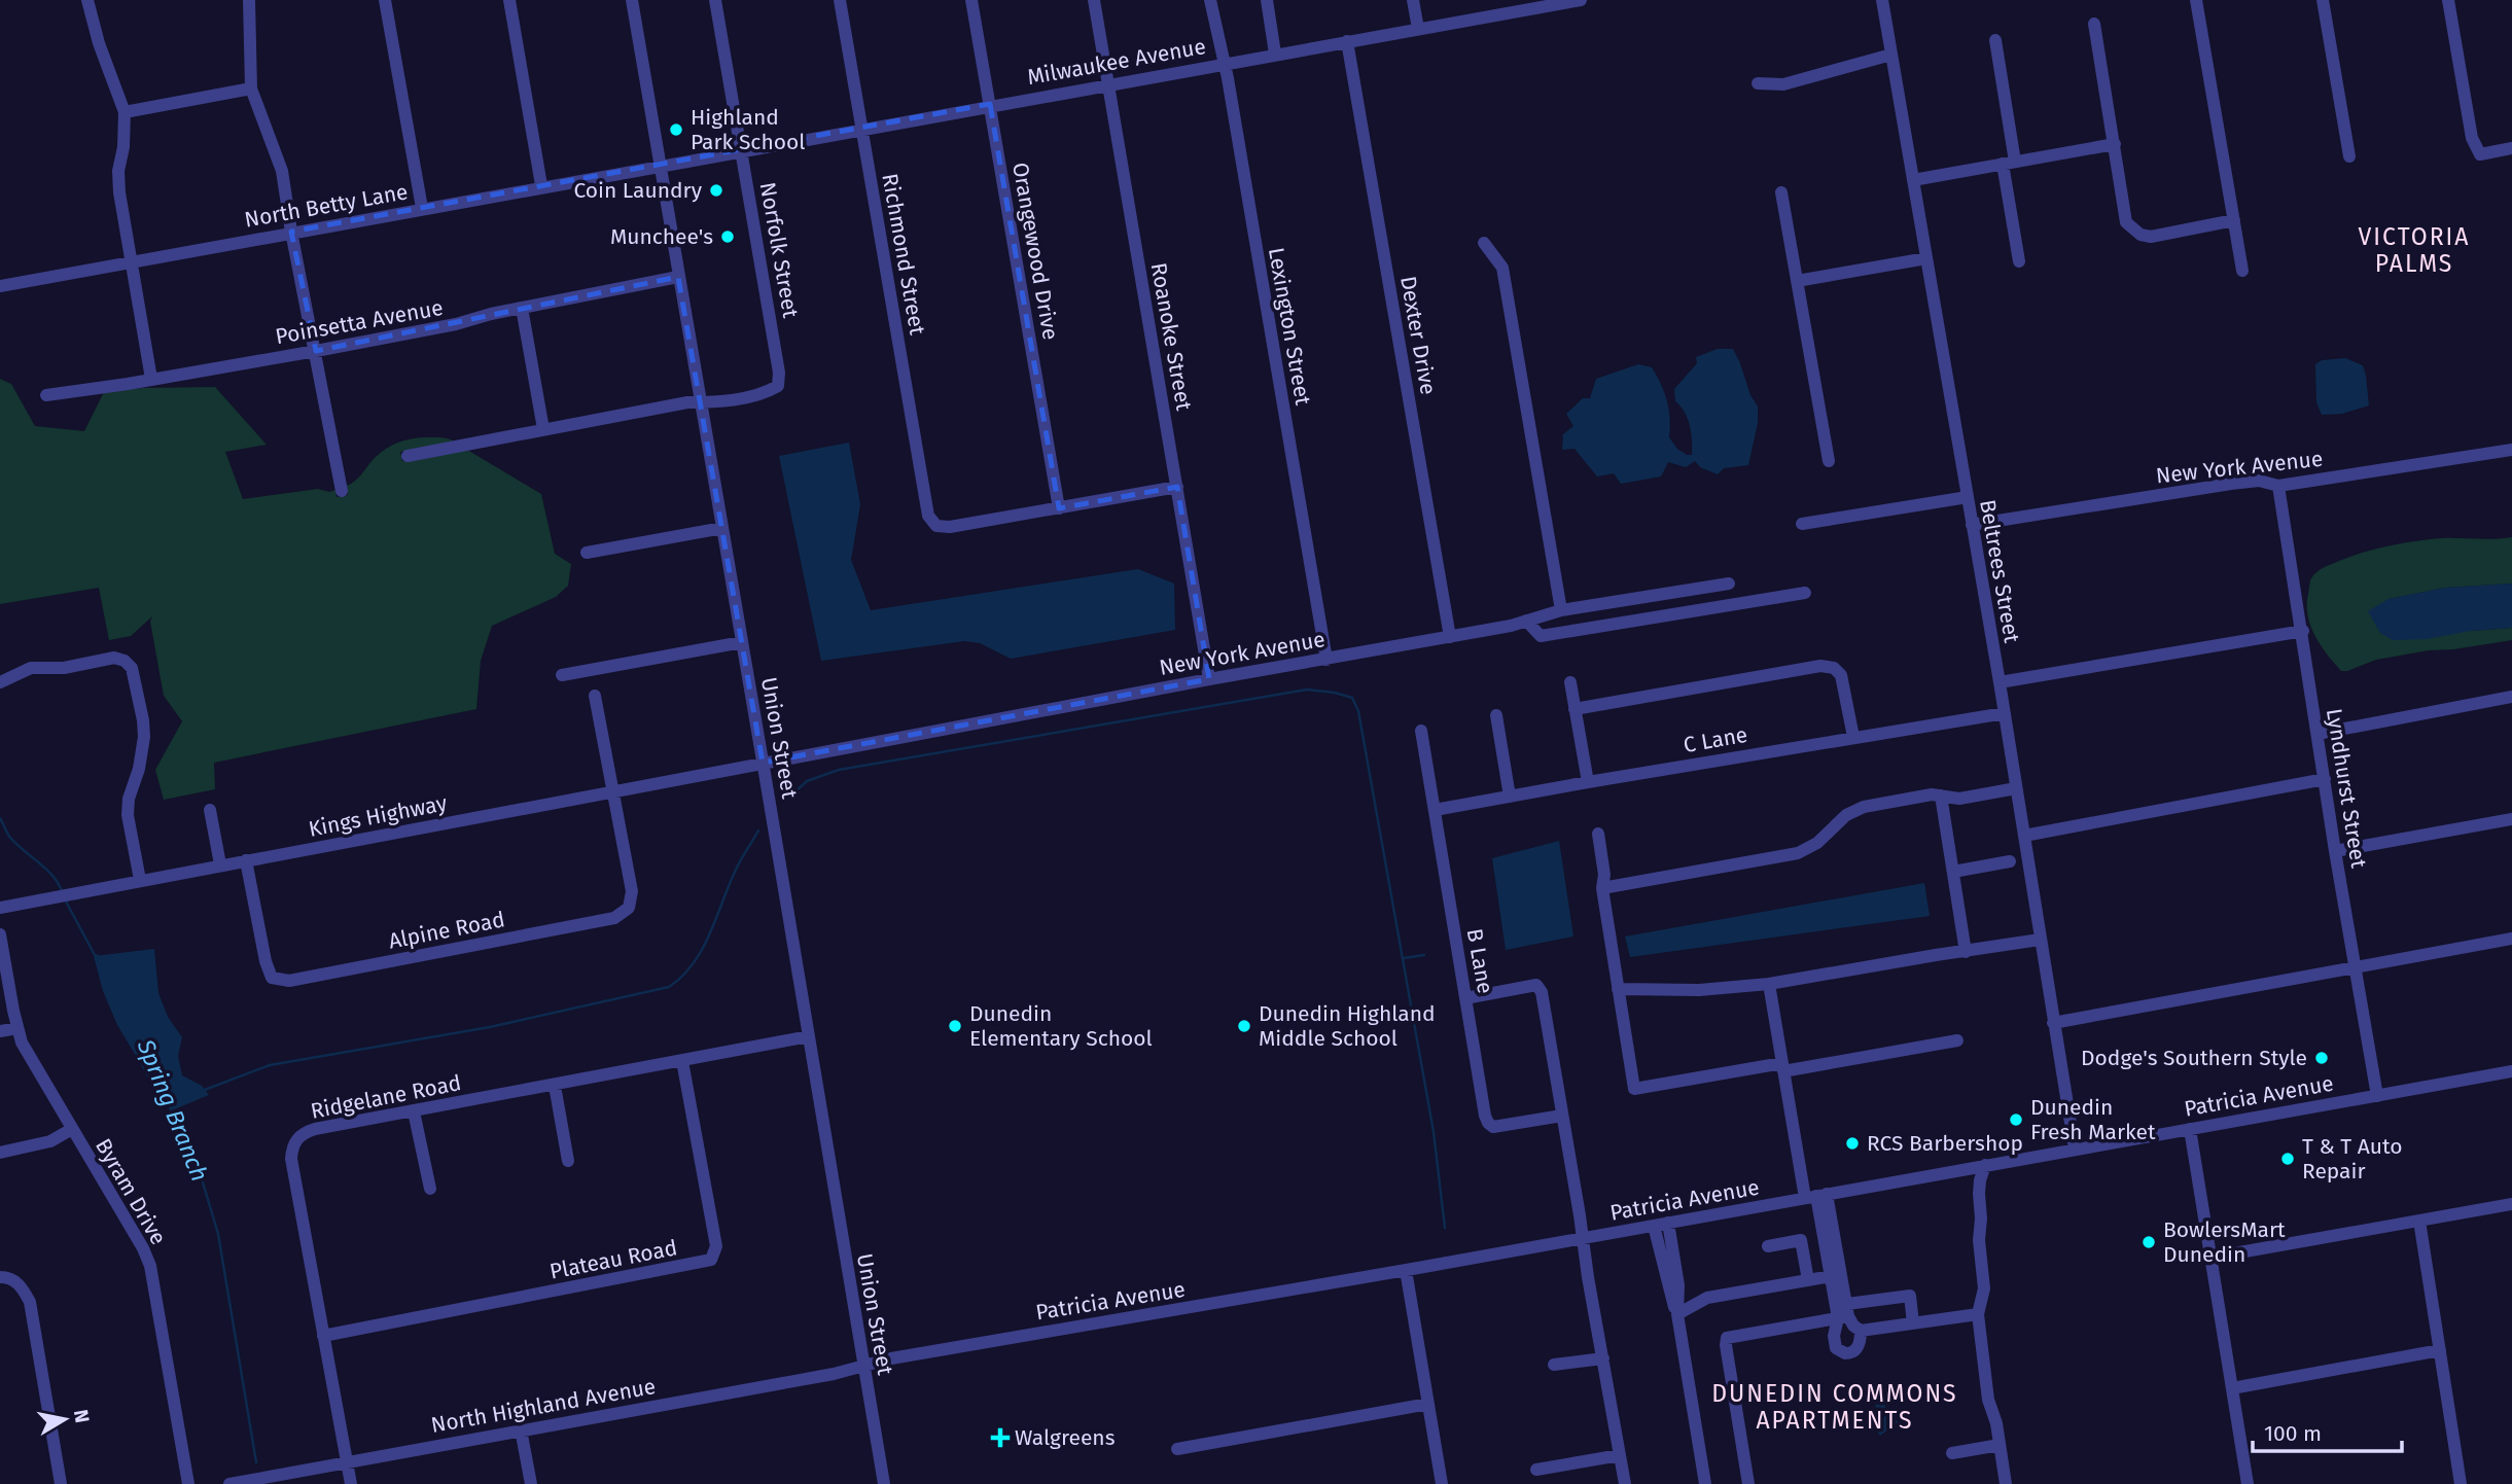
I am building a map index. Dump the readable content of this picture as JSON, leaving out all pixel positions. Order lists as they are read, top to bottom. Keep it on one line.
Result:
{"streets":{"street":["Milwaukee Avenue","North Betty Lane","Norfolk Street","Orangewood Drive","Richmond Street","Poinsetta Avenue","Lexington Street","Dexter Drive","Roanoke Street","New York Avenue","Beltrees Street","Union Street","C Lane","Lyndhurst Street","Kings Highway","Alpine Road","B Lane","Patricia Avenue","Ridgelane Road","Byram Drive","Plateau Road","North Highland Avenue"]},"crossings":[["Milwaukee Avenue","North Betty Lane"],["Milwaukee Avenue","Norfolk Street"],["Milwaukee Avenue","Orangewood Drive"],["Milwaukee Avenue","Richmond Street"],["Milwaukee Avenue","Lexington Street"],["Milwaukee Avenue","Dexter Drive"],["Milwaukee Avenue","Roanoke Street"],["Milwaukee Avenue","Union Street"],["North Betty Lane","Union Street"],["Norfolk Street","Union Street"],["Orangewood Drive","Richmond Street"],["Poinsetta Avenue","Union Street"],["Lexington Street","New York Avenue"],["Dexter Drive","New York Avenue"],["Roanoke Street","New York Avenue"],["New York Avenue","Beltrees Street"],["New York Avenue","Union Street"],["New York Avenue","Lyndhurst Street"],["New York Avenue","Kings Highway"],["Beltrees Street","C Lane"],["Beltrees Street","Patricia Avenue"],["Union Street","Kings Highway"],["Union Street","Patricia Avenue"],["Union Street","Ridgelane Road"],["Union Street","North Highland Avenue"],["C Lane","B Lane"],["Lyndhurst Street","Patricia Avenue"],["Kings Highway","Alpine Road"],["Patricia Avenue","North Highland Avenue"],["Ridgelane Road","Plateau Road"],["Ridgelane Road","North Highland Avenue"]],"districts":["VICTORIA PALMS","DUNEDIN COMMONS APARTMENTS"],"water":["Spring Branch"],"places":{"other":["Highland Park School","Coin Laundry","Munchee's","Dunedin Elementary School","Dunedin Highland Middle School","Dodge's Southern Style","Dunedin Fresh Market","RCS Barbershop","T & T Auto Repair","BowlersMart Dunedin"],"health":["Walgreens"]},"scale_bar":"100 m","north":"right"}
